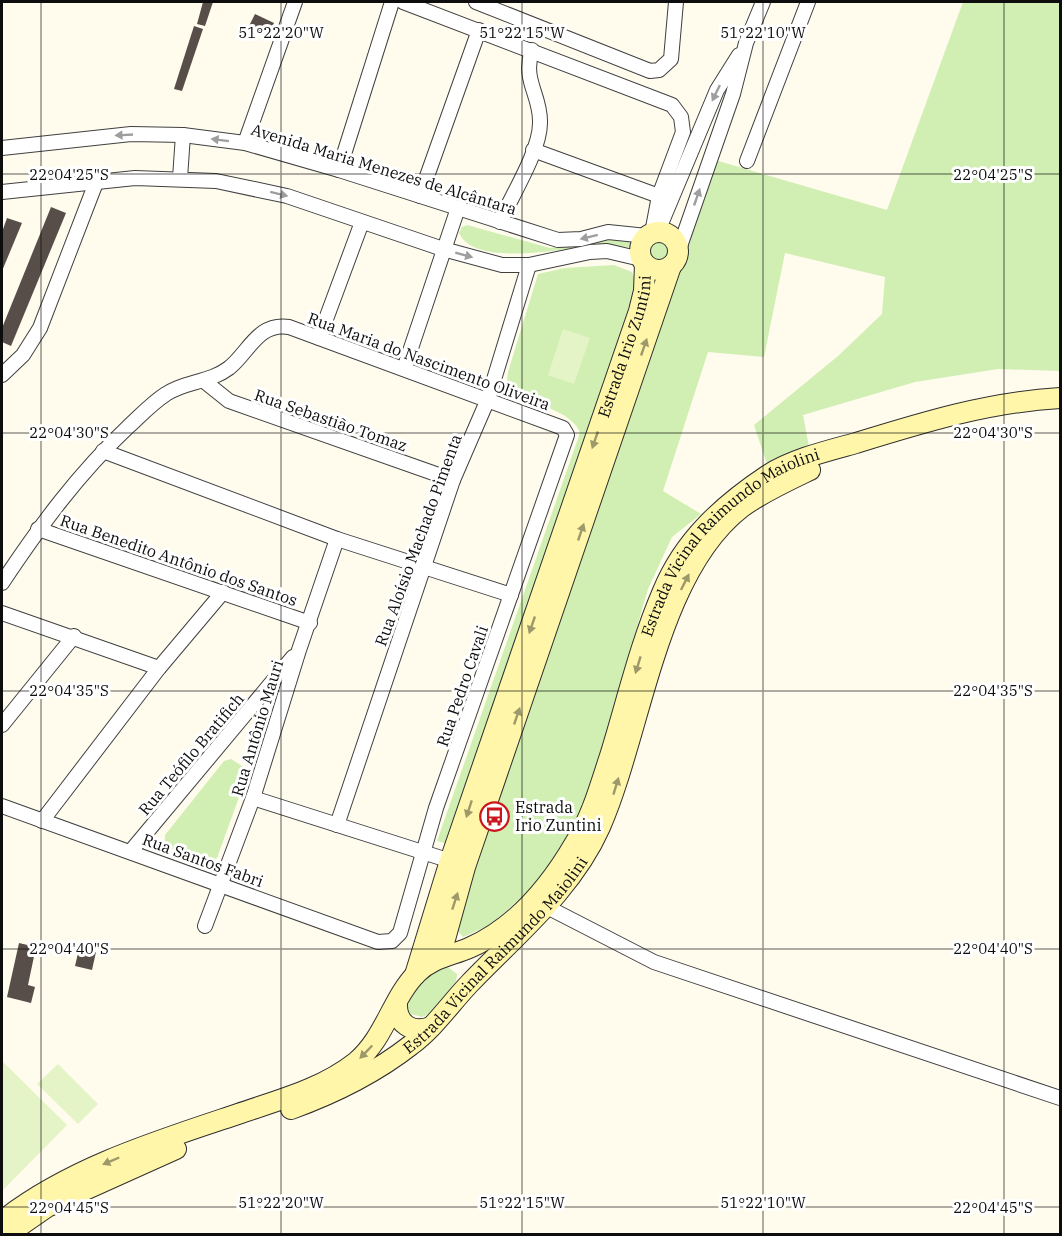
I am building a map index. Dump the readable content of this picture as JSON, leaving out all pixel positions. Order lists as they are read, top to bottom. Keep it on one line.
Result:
{"streets":{"main road":["Estrada Irio Zuntini","Estrada Vicinal Raimundo Maiolini"],"street":["Avenida Maria Menezes de Alcântara","Rua Maria do Nascimento Oliveira","Rua Sebastião Tomaz","Rua Aloísio Machado Pimenta","Rua Benedito Antônio dos Santos","Rua Pedro Cavali","Rua Antônio Mauri","Rua Teófilo Bratifich","Rua Santos Fabri"]},"crossings":[["Avenida Maria Menezes de Alcântara","Estrada Irio Zuntini"],["Estrada Irio Zuntini","Estrada Vicinal Raimundo Maiolini"],["Rua Maria do Nascimento Oliveira","Rua Sebastião Tomaz"],["Rua Maria do Nascimento Oliveira","Rua Aloísio Machado Pimenta"],["Rua Maria do Nascimento Oliveira","Rua Pedro Cavali"],["Rua Sebastião Tomaz","Rua Aloísio Machado Pimenta"],["Rua Benedito Antônio dos Santos","Rua Antônio Mauri"],["Rua Pedro Cavali","Rua Santos Fabri"],["Rua Antônio Mauri","Rua Teófilo Bratifich"],["Rua Antônio Mauri","Rua Santos Fabri"],["Rua Teófilo Bratifich","Rua Santos Fabri"]],"places":{"bus stop":["Estrada Irio Zuntini"]},"coordinates":["51°22'20\"W","51°22'15\"W","51°22'10\"W","22°04'25\"S","22°04'30\"S","22°04'35\"S","22°04'40\"S","22°04'45\"S"]}
